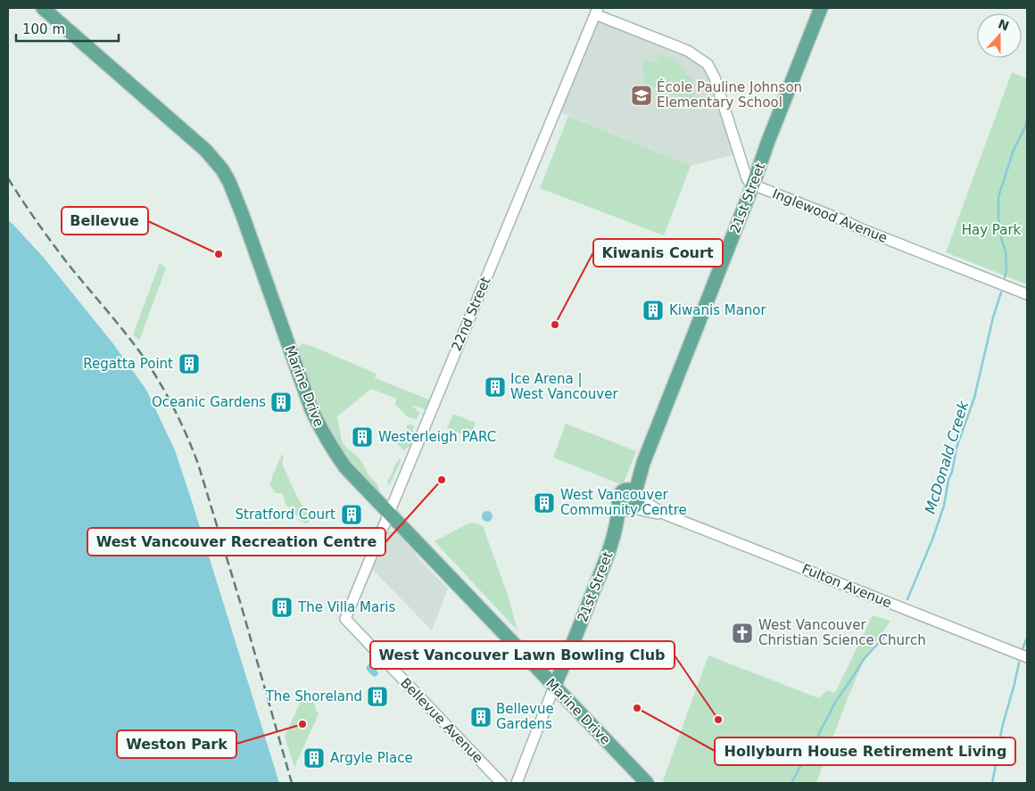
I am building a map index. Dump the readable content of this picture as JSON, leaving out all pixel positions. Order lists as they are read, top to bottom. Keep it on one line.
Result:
{"streets":{"main road":["21st Street","Marine Drive"],"street":["Inglewood Avenue","22nd Street","Fulton Avenue","Bellevue Avenue"]},"crossings":[["21st Street","Inglewood Avenue"],["21st Street","Marine Drive"],["21st Street","Fulton Avenue"],["22nd Street","Marine Drive"],["22nd Street","Bellevue Avenue"]],"water":["McDonald Creek"],"parks":["Hay Park"],"places":{"school or university":["École Pauline Johnson Elementary School"],"other":["Bellevue","Kiwanis Court","West Vancouver Recreation Centre","Hollyburn House Retirement Living","West Vancouver Lawn Bowling Club","Weston Park"],"building":["Kiwanis Manor","Regatta Point","Ice Arena | West Vancouver","Oceanic Gardens","Westerleigh PARC","West Vancouver Community Centre","Stratford Court","The Villa Maris","The Shoreland","Bellevue Gardens","Argyle Place"],"church":["West Vancouver Christian Science Church"]},"scale_bar":"100 m","north":"top"}
